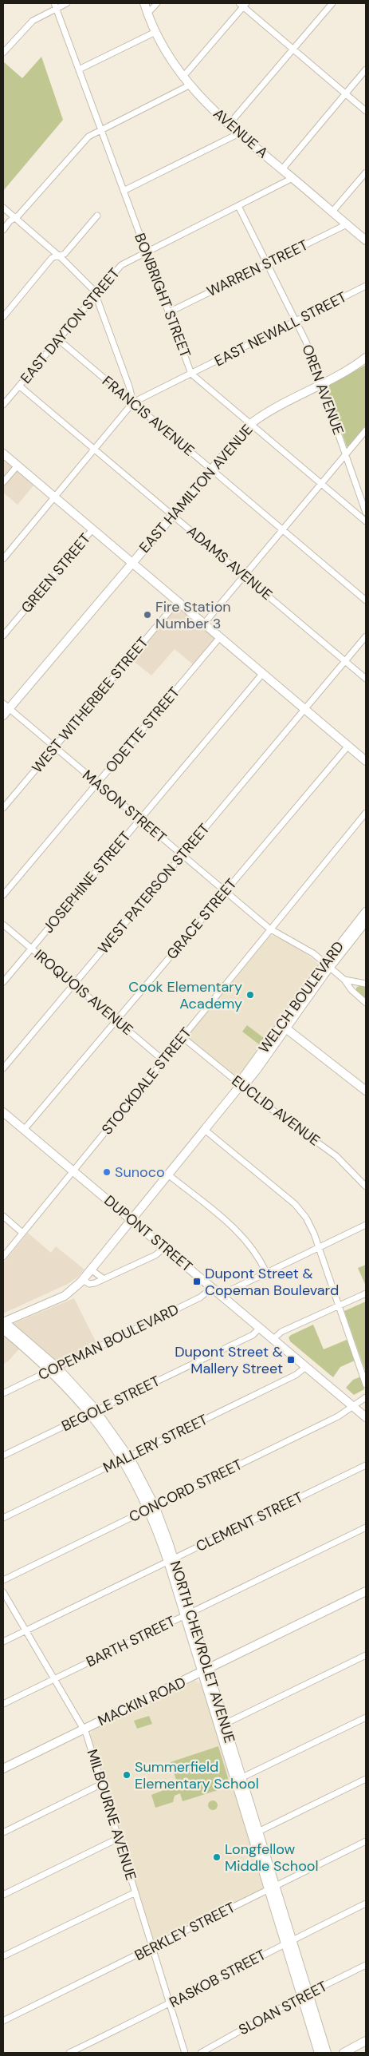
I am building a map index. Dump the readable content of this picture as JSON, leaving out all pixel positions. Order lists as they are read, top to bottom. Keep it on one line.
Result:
{"streets":{"street":["AVENUE A","WARREN STREET","BONBRIGHT STREET","EAST DAYTON STREET","EAST NEWALL STREET","OREN AVENUE","FRANCIS AVENUE","EAST HAMILTON AVENUE","ADAMS AVENUE","GREEN STREET","WEST WITHERBEE STREET","ODETTE STREET","MASON STREET","JOSEPHINE STREET","WEST PATERSON STREET","GRACE STREET","IROQUOIS AVENUE","WELCH BOULEVARD","STOCKDALE STREET","EUCLID AVENUE","DUPONT STREET","COPEMAN BOULEVARD","BEGOLE STREET","MALLERY STREET","CONCORD STREET","CLEMENT STREET","BARTH STREET","NORTH CHEVROLET AVENUE","MACKIN ROAD","MILBOURNE AVENUE","BERKLEY STREET","RASKOB STREET","SLOAN STREET"]},"crossings":[["AVENUE A","WARREN STREET"],["AVENUE A","EAST DAYTON STREET"],["WARREN STREET","BONBRIGHT STREET"],["WARREN STREET","OREN AVENUE"],["BONBRIGHT STREET","EAST DAYTON STREET"],["BONBRIGHT STREET","EAST NEWALL STREET"],["BONBRIGHT STREET","EAST HAMILTON AVENUE"],["EAST DAYTON STREET","OREN AVENUE"],["EAST DAYTON STREET","FRANCIS AVENUE"],["EAST DAYTON STREET","ADAMS AVENUE"],["EAST NEWALL STREET","OREN AVENUE"],["EAST NEWALL STREET","FRANCIS AVENUE"],["EAST NEWALL STREET","ADAMS AVENUE"],["OREN AVENUE","EAST HAMILTON AVENUE"],["FRANCIS AVENUE","EAST HAMILTON AVENUE"],["EAST HAMILTON AVENUE","ADAMS AVENUE"],["EAST HAMILTON AVENUE","MASON STREET"],["ADAMS AVENUE","WEST PATERSON STREET"],["WEST WITHERBEE STREET","MASON STREET"],["ODETTE STREET","MASON STREET"],["MASON STREET","JOSEPHINE STREET"],["MASON STREET","WEST PATERSON STREET"],["MASON STREET","GRACE STREET"],["MASON STREET","WELCH BOULEVARD"],["MASON STREET","STOCKDALE STREET"],["JOSEPHINE STREET","IROQUOIS AVENUE"],["WEST PATERSON STREET","IROQUOIS AVENUE"],["GRACE STREET","IROQUOIS AVENUE"],["GRACE STREET","DUPONT STREET"],["IROQUOIS AVENUE","STOCKDALE STREET"],["WELCH BOULEVARD","EUCLID AVENUE"],["WELCH BOULEVARD","DUPONT STREET"],["WELCH BOULEVARD","NORTH CHEVROLET AVENUE"],["STOCKDALE STREET","EUCLID AVENUE"],["STOCKDALE STREET","DUPONT STREET"],["DUPONT STREET","COPEMAN BOULEVARD"],["DUPONT STREET","BEGOLE STREET"],["DUPONT STREET","MALLERY STREET"],["DUPONT STREET","CONCORD STREET"],["COPEMAN BOULEVARD","NORTH CHEVROLET AVENUE"],["BEGOLE STREET","NORTH CHEVROLET AVENUE"],["MALLERY STREET","NORTH CHEVROLET AVENUE"],["CONCORD STREET","NORTH CHEVROLET AVENUE"],["CLEMENT STREET","NORTH CHEVROLET AVENUE"],["CLEMENT STREET","MILBOURNE AVENUE"],["BARTH STREET","NORTH CHEVROLET AVENUE"],["BARTH STREET","MILBOURNE AVENUE"],["NORTH CHEVROLET AVENUE","MACKIN ROAD"],["NORTH CHEVROLET AVENUE","BERKLEY STREET"],["NORTH CHEVROLET AVENUE","RASKOB STREET"],["NORTH CHEVROLET AVENUE","SLOAN STREET"],["MACKIN ROAD","MILBOURNE AVENUE"],["MILBOURNE AVENUE","BERKLEY STREET"],["MILBOURNE AVENUE","RASKOB STREET"]],"places":{"other":["Fire Station Number 3","Cook Elementary Academy","Sunoco","Summerfield Elementary School","Longfellow Middle School"],"transit":["Dupont Street & Copeman Boulevard","Dupont Street & Mallery Street"]}}
